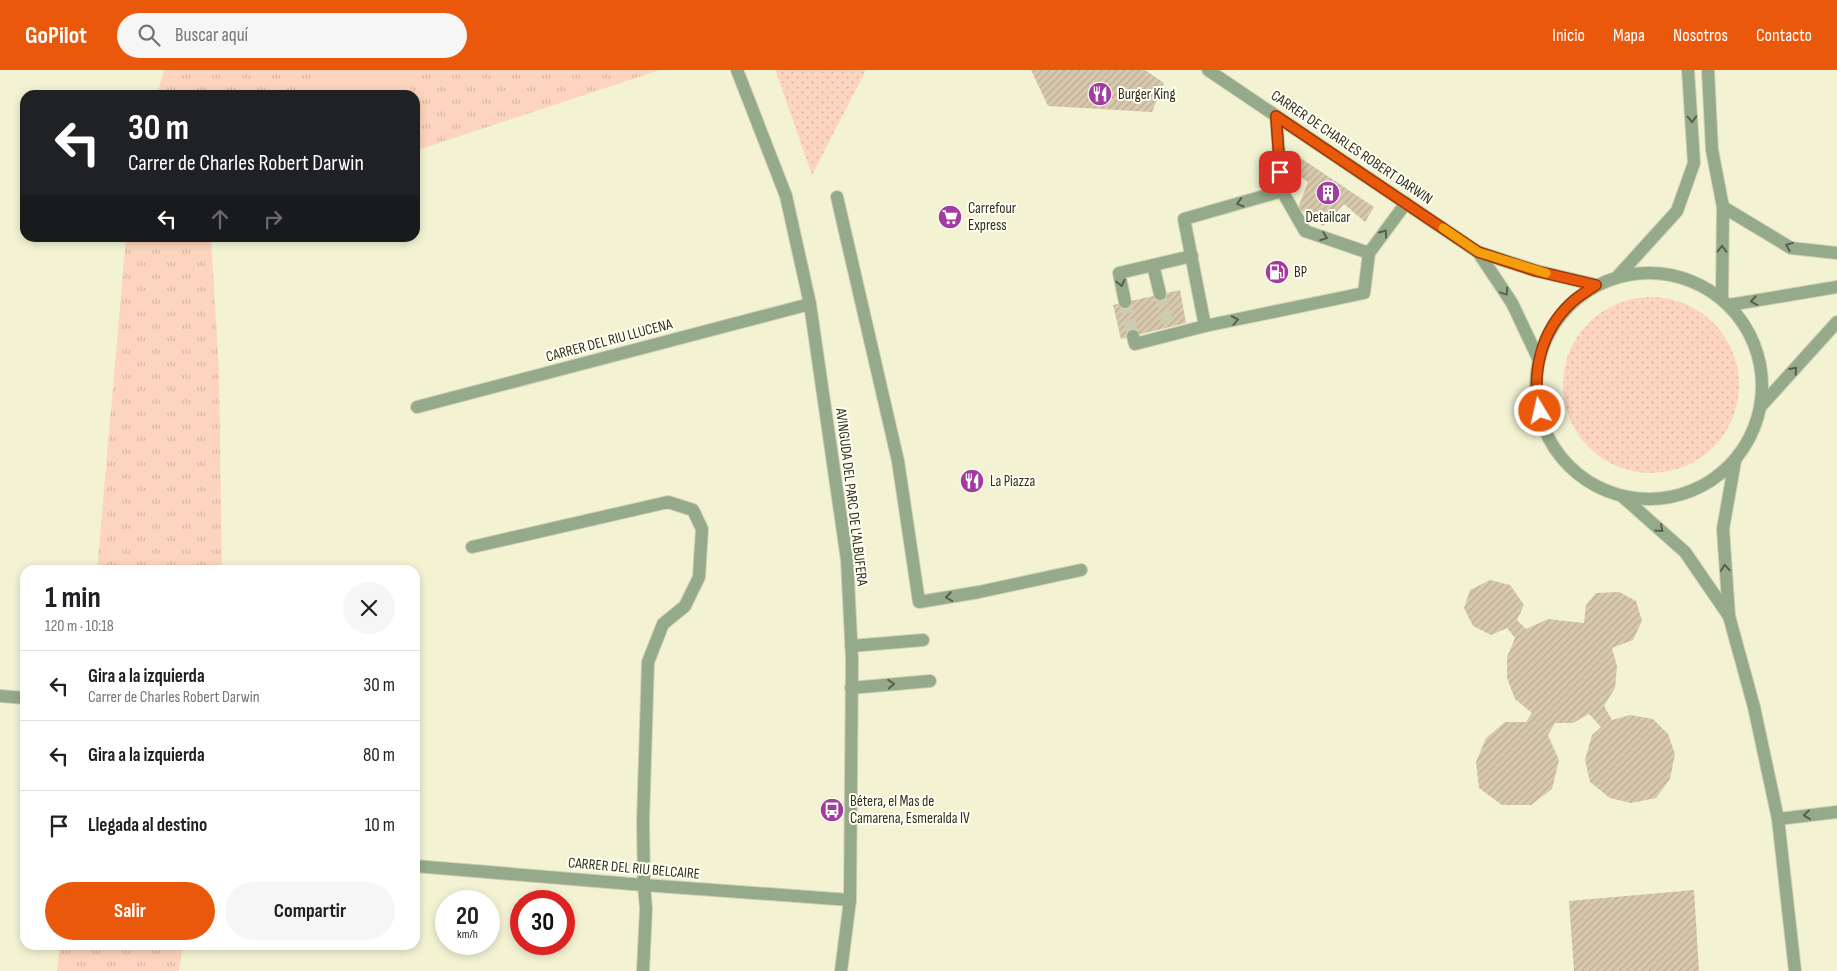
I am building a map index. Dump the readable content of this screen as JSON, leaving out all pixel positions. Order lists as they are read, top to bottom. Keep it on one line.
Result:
{"streets":{"street":["CARRER DE CHARLES ROBERT DARWIN","CARRER DEL RIU LLUCENA","AVINGUDA DEL PARC DE L'ALBUFERA","CARRER DEL RIU BELCAIRE"]},"crossings":[["CARRER DEL RIU LLUCENA","AVINGUDA DEL PARC DE L'ALBUFERA"],["AVINGUDA DEL PARC DE L'ALBUFERA","CARRER DEL RIU BELCAIRE"]],"places":{"restaurant":["Burger King","La Piazza"],"building":["Detailcar"],"supermarket":["Carrefour Express"],"fuel station":["BP"],"bus stop":["Bétera, el Mas de Camarena, Esmeralda IV"]},"page":{"header":"GoPilot","search":"Buscar aquí","nav":["Inicio","Mapa","Nosotros","Contacto"],"turn":["30 m","Carrer de Charles Robert Darwin"],"heading":["1 min","120 m · 10:18"],"list":[{"name":"Gira a la izquierda","note":"Carrer de Charles Robert Darwin","value":"30 m"},{"name":"Gira a la izquierda","value":"80 m"},{"name":"Llegada al destino","value":"10 m"}],"buttons":["Salir","Compartir"],"speed":"20 km/h","limit":"30"}}
